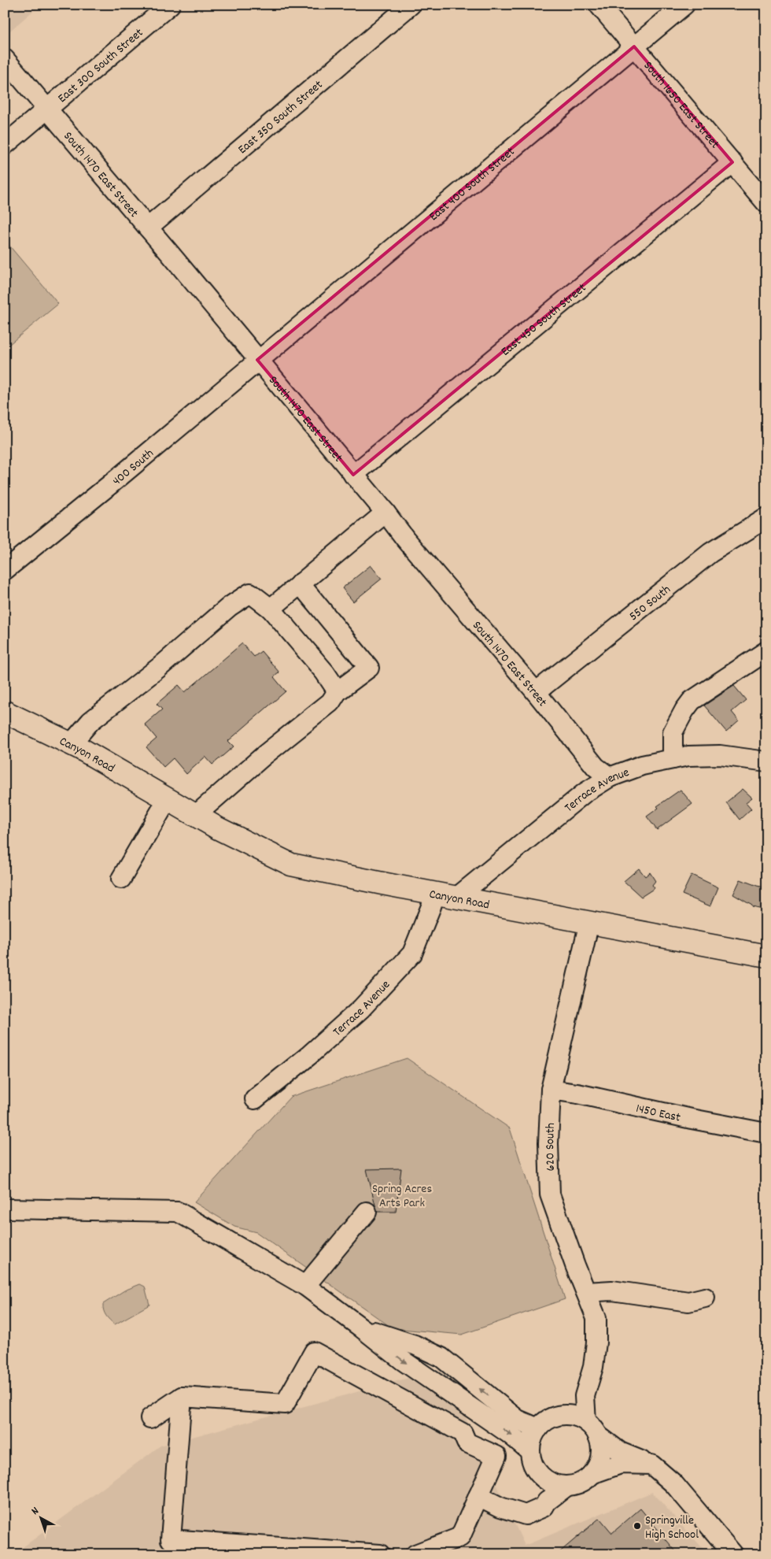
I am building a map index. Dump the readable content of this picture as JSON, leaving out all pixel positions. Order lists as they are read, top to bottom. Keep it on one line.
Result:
{"streets":{"main road":["Canyon Road"],"street":["East 300 South Street","South 1650 East Street","East 350 South Street","South 1470 East Street","East 400 South Street","East 450 South Street","400 South","550 South","Terrace Avenue","1450 East","620 South"]},"crossings":[["East 300 South Street","South 1470 East Street"],["South 1650 East Street","East 400 South Street"],["South 1650 East Street","East 450 South Street"],["East 350 South Street","South 1470 East Street"],["South 1470 East Street","East 400 South Street"],["South 1470 East Street","East 450 South Street"],["South 1470 East Street","400 South"],["South 1470 East Street","550 South"],["South 1470 East Street","Terrace Avenue"],["East 400 South Street","400 South"],["Canyon Road","Terrace Avenue"],["Canyon Road","620 South"],["1450 East","620 South"]],"parks":["Spring Acres Arts Park"],"places":["Springville High School"],"north":"top left"}
